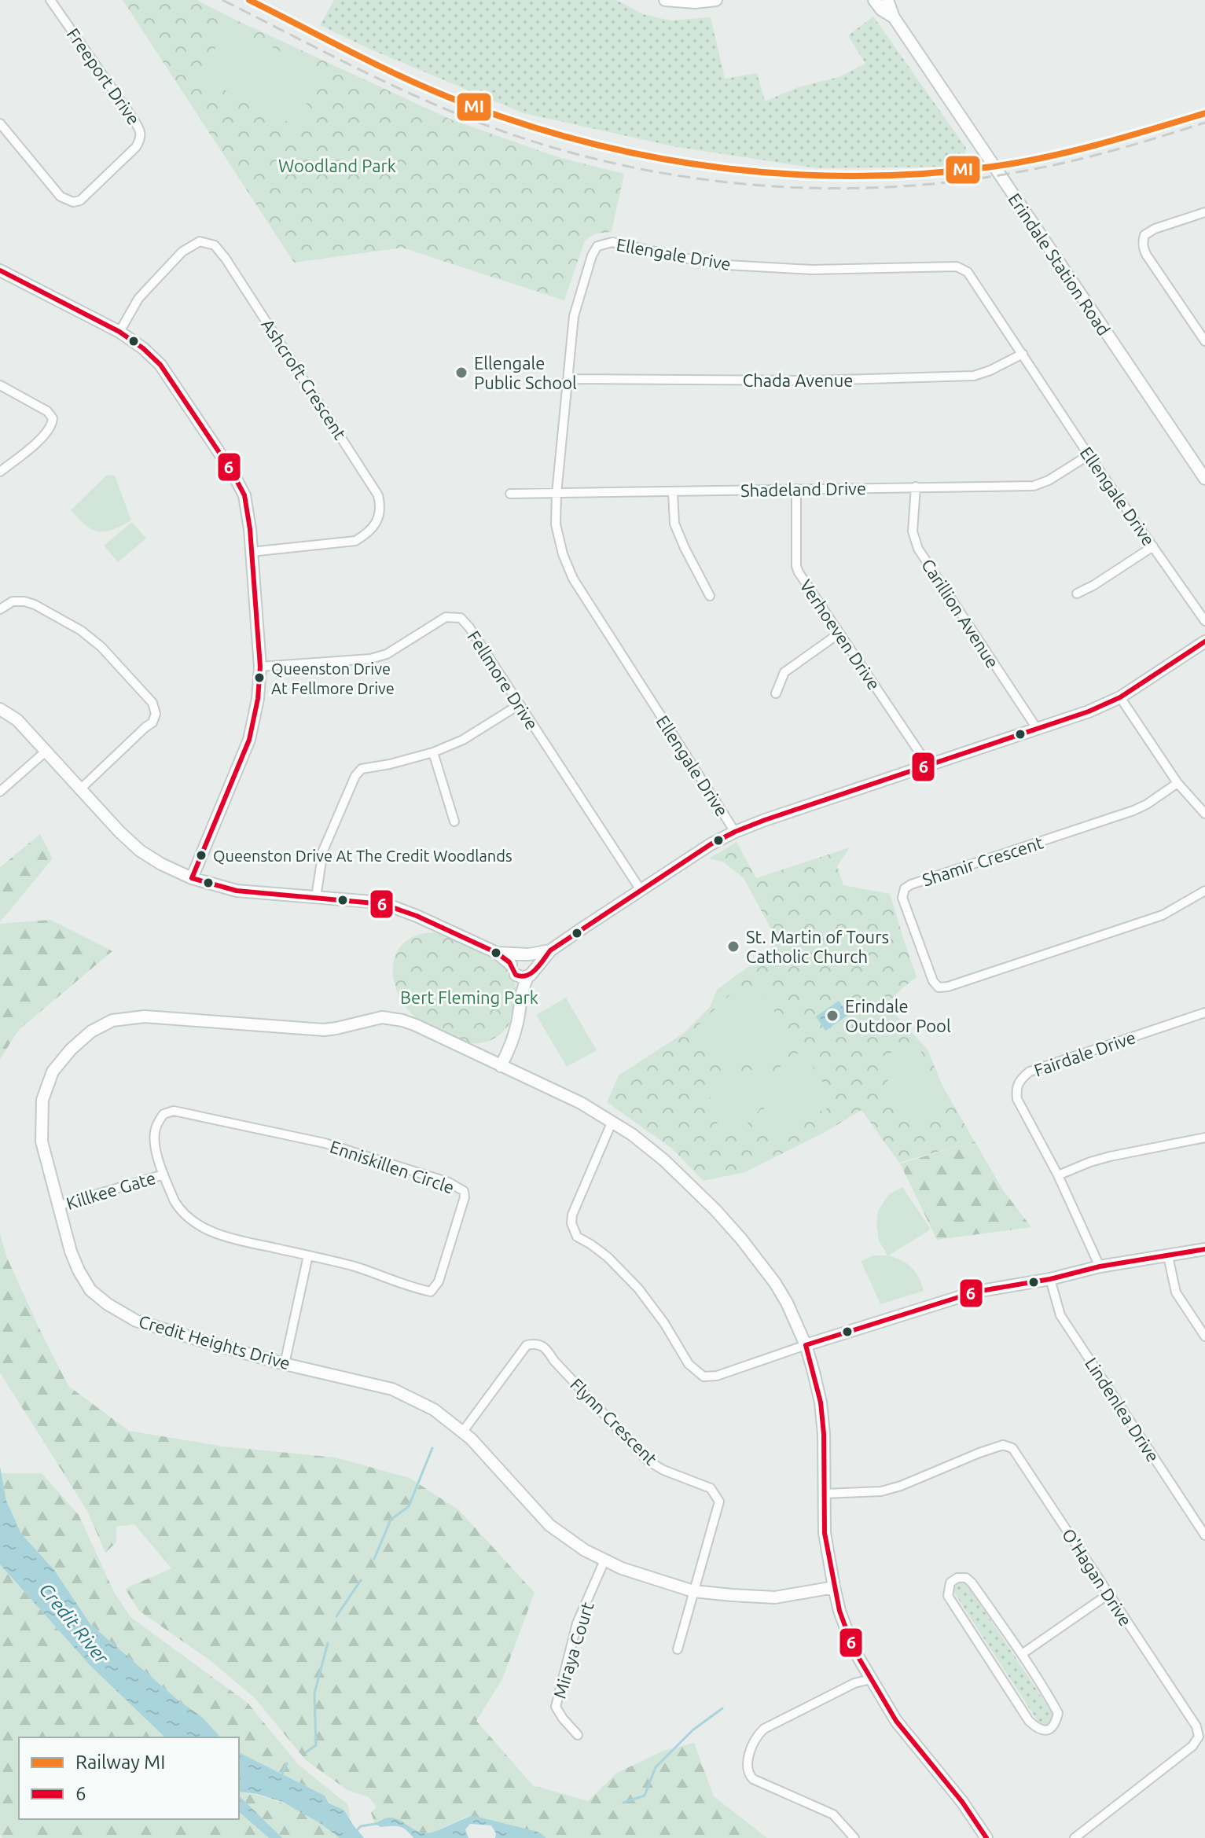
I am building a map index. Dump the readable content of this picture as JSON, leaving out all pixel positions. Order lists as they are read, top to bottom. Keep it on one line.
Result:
{"streets":{"street":["Freeport Drive","Ellengale Drive","Erindale Station Road","Ashcroft Crescent","Chada Avenue","Shadeland Drive","Carillion Avenue","Verhoeven Drive","Fellmore Drive","Shamir Crescent","Fairdale Drive","Enniskillen Circle","Killkee Gate","Credit Heights Drive","Lindenlea Drive","Flynn Crescent","O'Hagan Drive","Miraya Court"]},"crossings":[["Ellengale Drive","Chada Avenue"],["Ellengale Drive","Shadeland Drive"],["Shadeland Drive","Carillion Avenue"],["Shadeland Drive","Verhoeven Drive"],["Enniskillen Circle","Killkee Gate"],["Killkee Gate","Credit Heights Drive"],["Credit Heights Drive","Flynn Crescent"],["Credit Heights Drive","O'Hagan Drive"],["Credit Heights Drive","Miraya Court"]],"water":["Credit River"],"parks":["Woodland Park","Bert Fleming Park"],"places":["Ellengale Public School","Queenston Drive At Fellmore Drive","Queenston Drive At The Credit Woodlands","St. Martin of Tours Catholic Church","Erindale Outdoor Pool"],"lines":["rail line MI","transit line 6"],"legend":["Railway MI","6"]}
